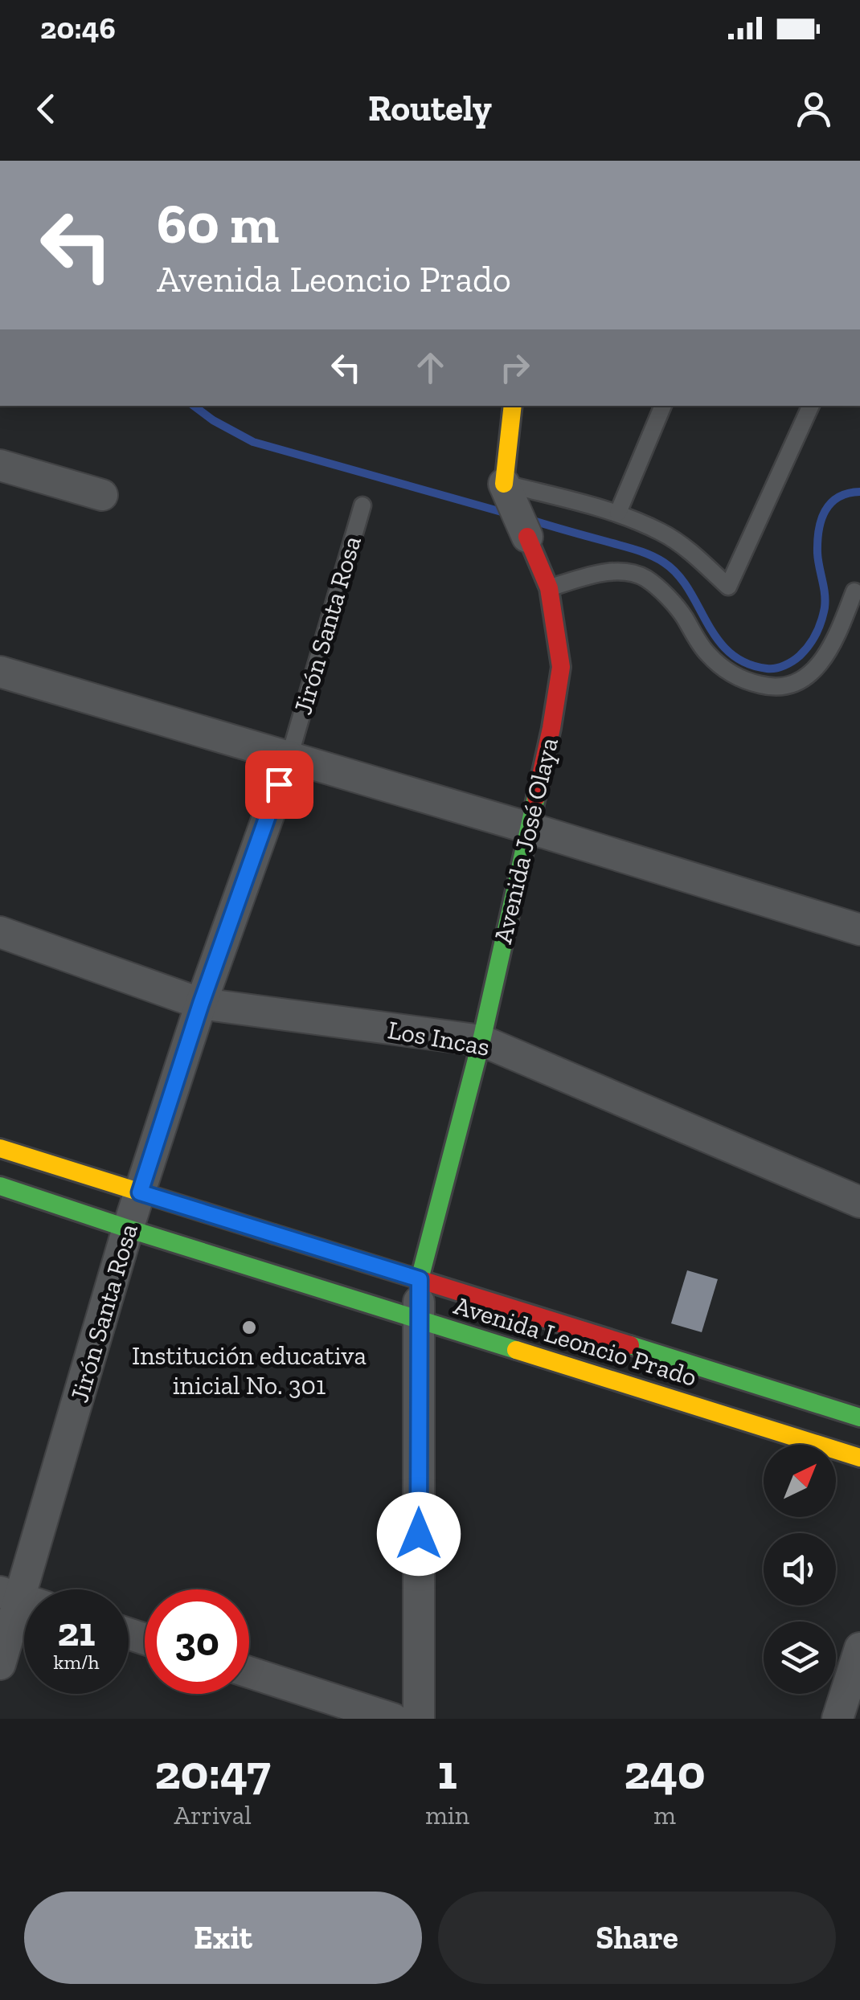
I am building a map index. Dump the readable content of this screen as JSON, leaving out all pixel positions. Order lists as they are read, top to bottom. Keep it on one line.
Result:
{"streets":{"street":["Jirón Santa Rosa","Avenida José Olaya","Los Incas","Avenida Leoncio Prado"]},"crossings":[["Jirón Santa Rosa","Los Incas"],["Jirón Santa Rosa","Avenida Leoncio Prado"],["Avenida José Olaya","Los Incas"],["Avenida José Olaya","Avenida Leoncio Prado"]],"places":["Institución educativa inicial No. 301"],"north":"top right","page":{"status":"20:46","header":"Routely","turn":["60 m","Avenida Leoncio Prado"],"speed":"21 km/h","limit":"30","eta":["20:47","Arrival","1","min","240","m"],"buttons":["Exit","Share"]}}
